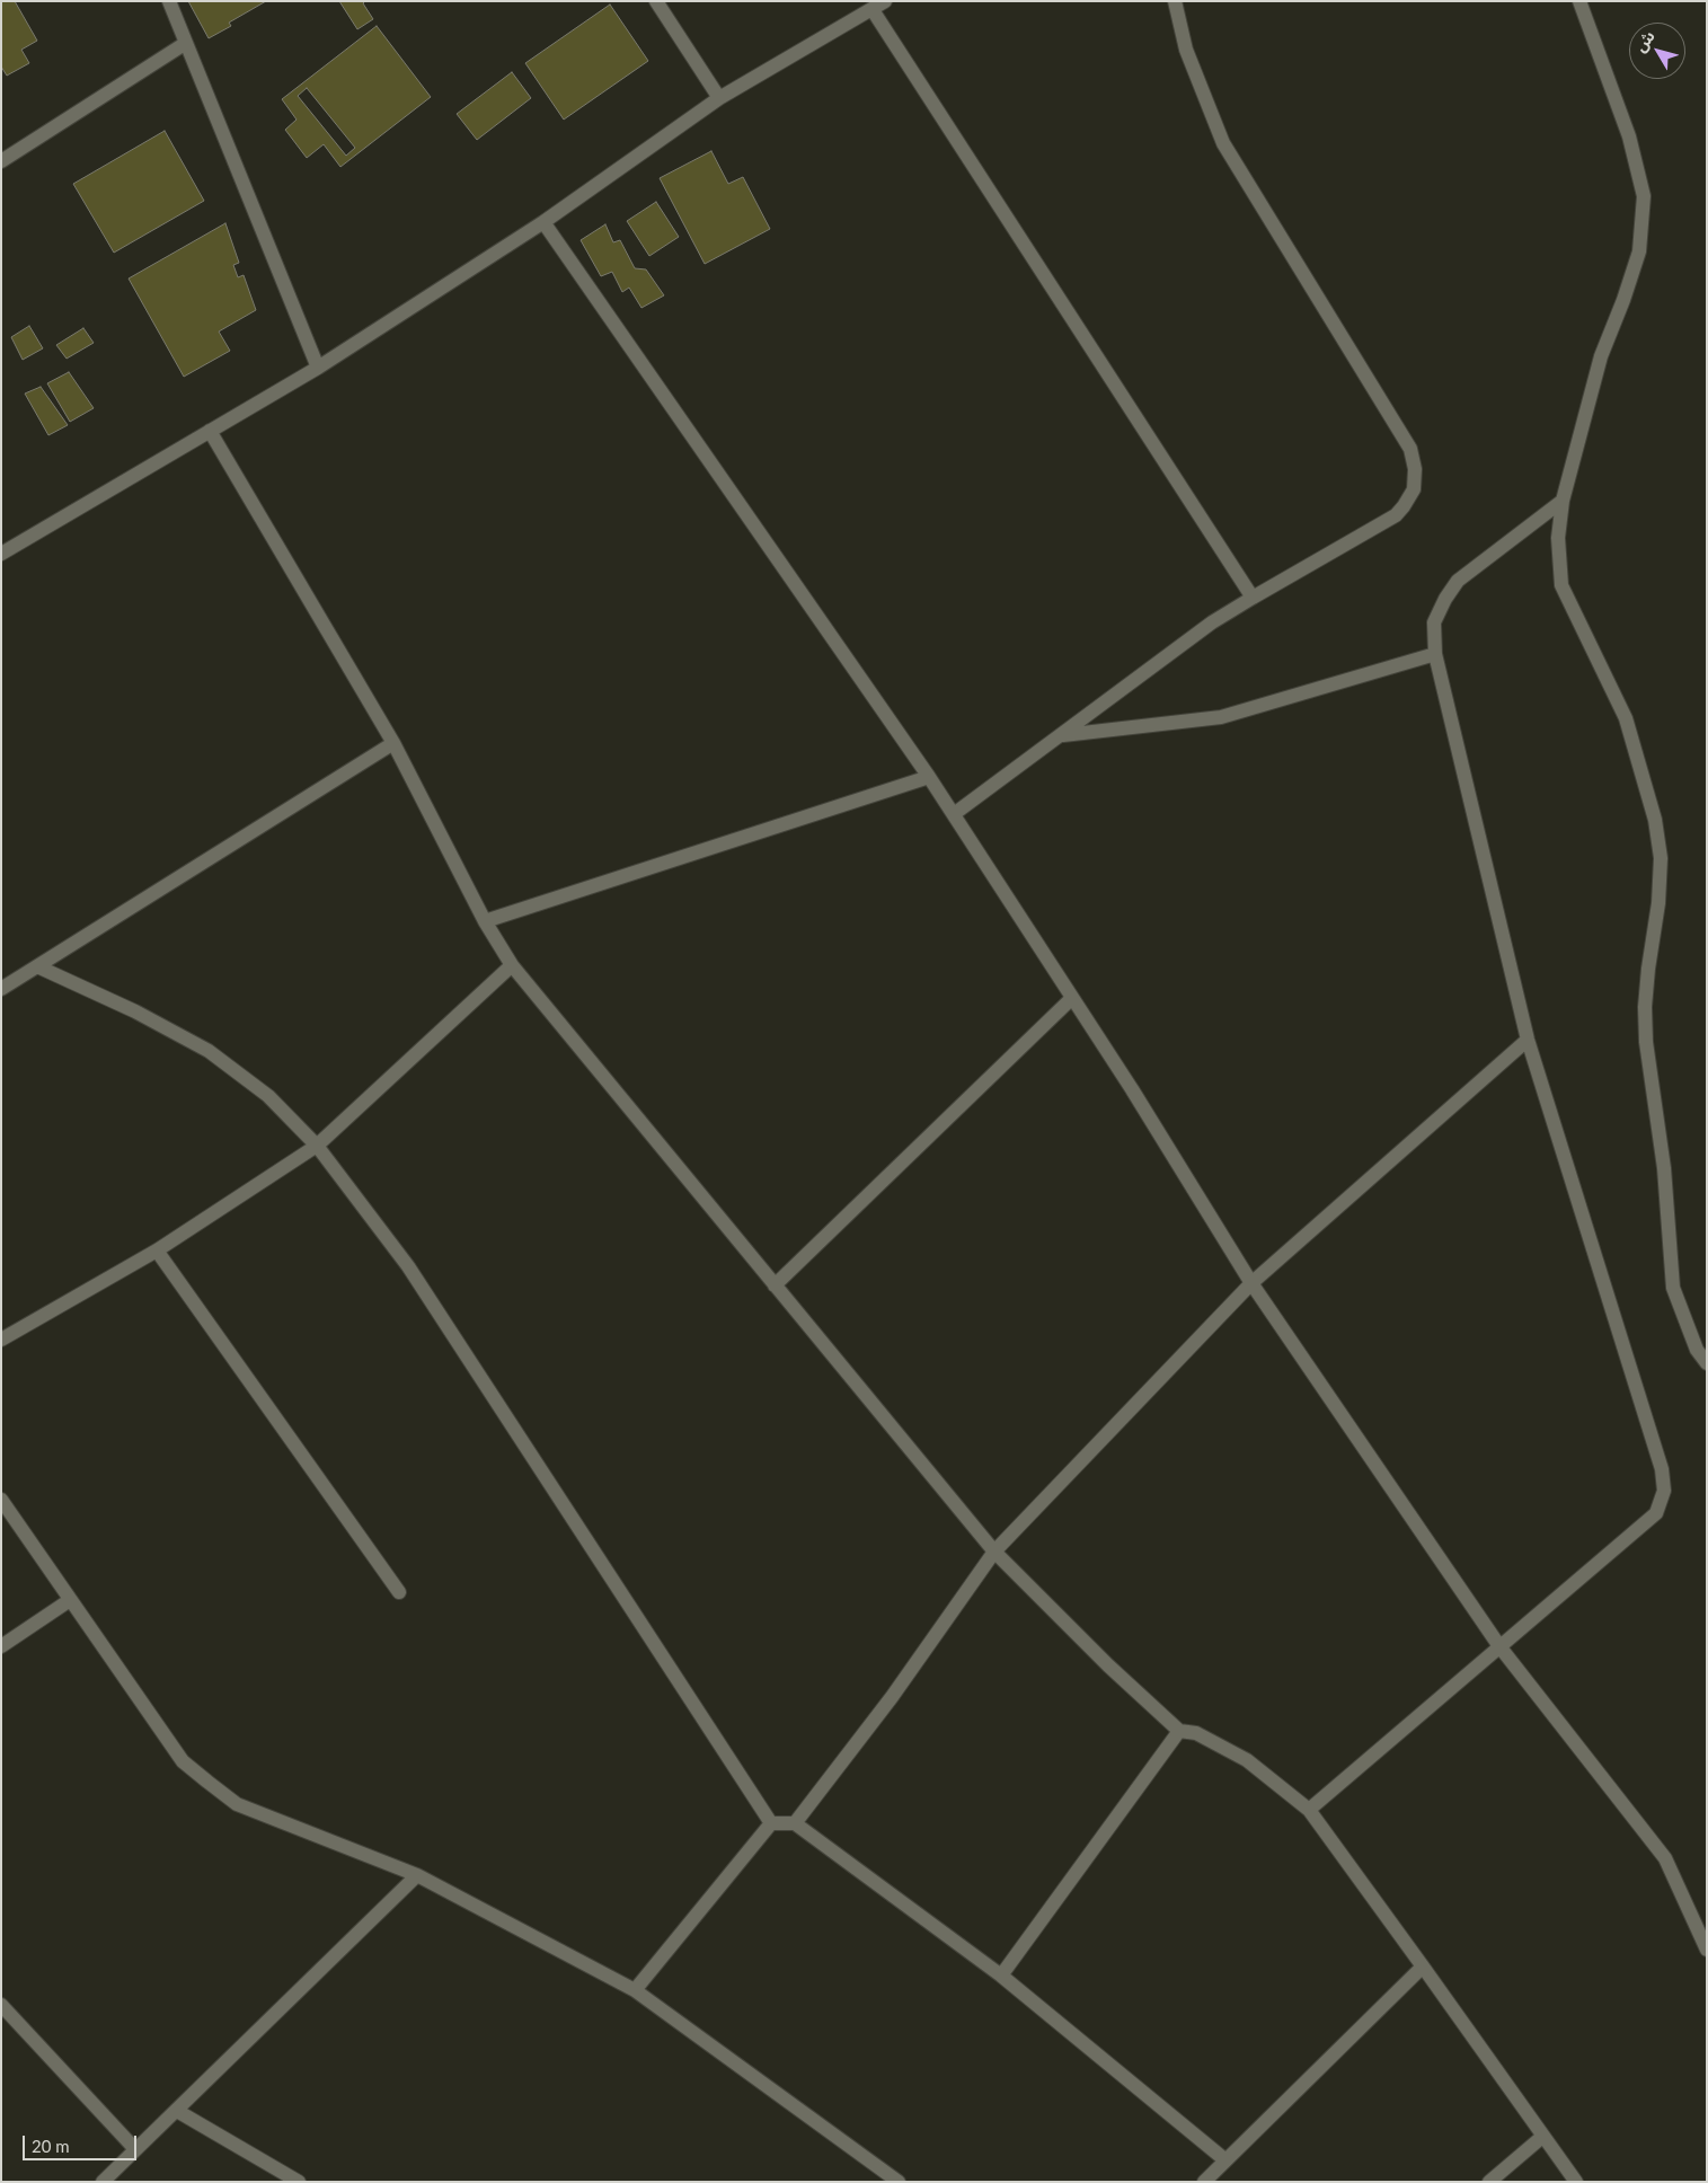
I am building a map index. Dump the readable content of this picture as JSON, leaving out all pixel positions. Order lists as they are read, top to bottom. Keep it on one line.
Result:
{"scale_bar":"20 m","north":"top left"}
